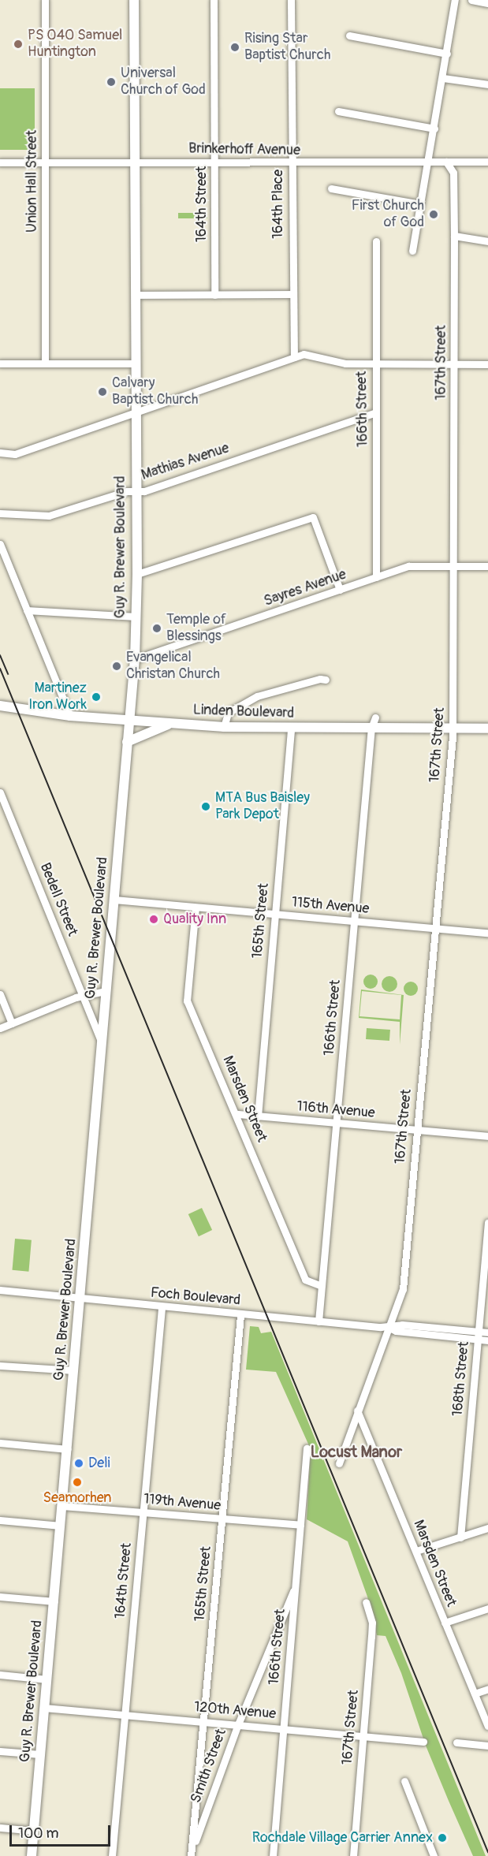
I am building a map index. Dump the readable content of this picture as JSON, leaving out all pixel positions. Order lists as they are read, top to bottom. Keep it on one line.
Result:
{"streets":{"main road":["Guy R. Brewer Boulevard","Linden Boulevard"],"street":["Brinkerhoff Avenue","Union Hall Street","164th Street","164th Place","167th Street","166th Street","Mathias Avenue","Sayres Avenue","Bedell Street","115th Avenue","165th Street","Marsden Street","116th Avenue","Foch Boulevard","168th Street","119th Avenue","120th Avenue","Smith Street"]},"crossings":[["Brinkerhoff Avenue","Union Hall Street"],["Brinkerhoff Avenue","164th Street"],["Brinkerhoff Avenue","164th Place"],["Brinkerhoff Avenue","167th Street"],["Brinkerhoff Avenue","Guy R. Brewer Boulevard"],["164th Street","Foch Boulevard"],["164th Street","119th Avenue"],["164th Street","120th Avenue"],["167th Street","Sayres Avenue"],["167th Street","Linden Boulevard"],["167th Street","115th Avenue"],["167th Street","116th Avenue"],["167th Street","Foch Boulevard"],["167th Street","120th Avenue"],["166th Street","Mathias Avenue"],["166th Street","Sayres Avenue"],["166th Street","Linden Boulevard"],["166th Street","115th Avenue"],["166th Street","Marsden Street"],["166th Street","116th Avenue"],["166th Street","Foch Boulevard"],["166th Street","119th Avenue"],["166th Street","120th Avenue"],["166th Street","Smith Street"],["Mathias Avenue","Guy R. Brewer Boulevard"],["Guy R. Brewer Boulevard","Sayres Avenue"],["Guy R. Brewer Boulevard","Linden Boulevard"],["Guy R. Brewer Boulevard","Bedell Street"],["Guy R. Brewer Boulevard","115th Avenue"],["Guy R. Brewer Boulevard","Foch Boulevard"],["Guy R. Brewer Boulevard","119th Avenue"],["Guy R. Brewer Boulevard","120th Avenue"],["Linden Boulevard","165th Street"],["115th Avenue","165th Street"],["115th Avenue","Marsden Street"],["165th Street","116th Avenue"],["165th Street","Foch Boulevard"],["165th Street","119th Avenue"],["165th Street","120th Avenue"],["165th Street","Smith Street"],["Marsden Street","116th Avenue"],["Foch Boulevard","168th Street"],["120th Avenue","Smith Street"]],"districts":["Locust Manor"],"places":["PS 040 Samuel Huntington","Rising Star Baptist Church","Universal Church of God","First Church of God","Calvary Baptist Church","Temple of Blessings","Evangelical Christan Church","Martinez Iron Work","MTA Bus Baisley Park Depot","Quality Inn","Deli","Seamorhen","Rochdale Village Carrier Annex"],"scale_bar":"100 m"}
